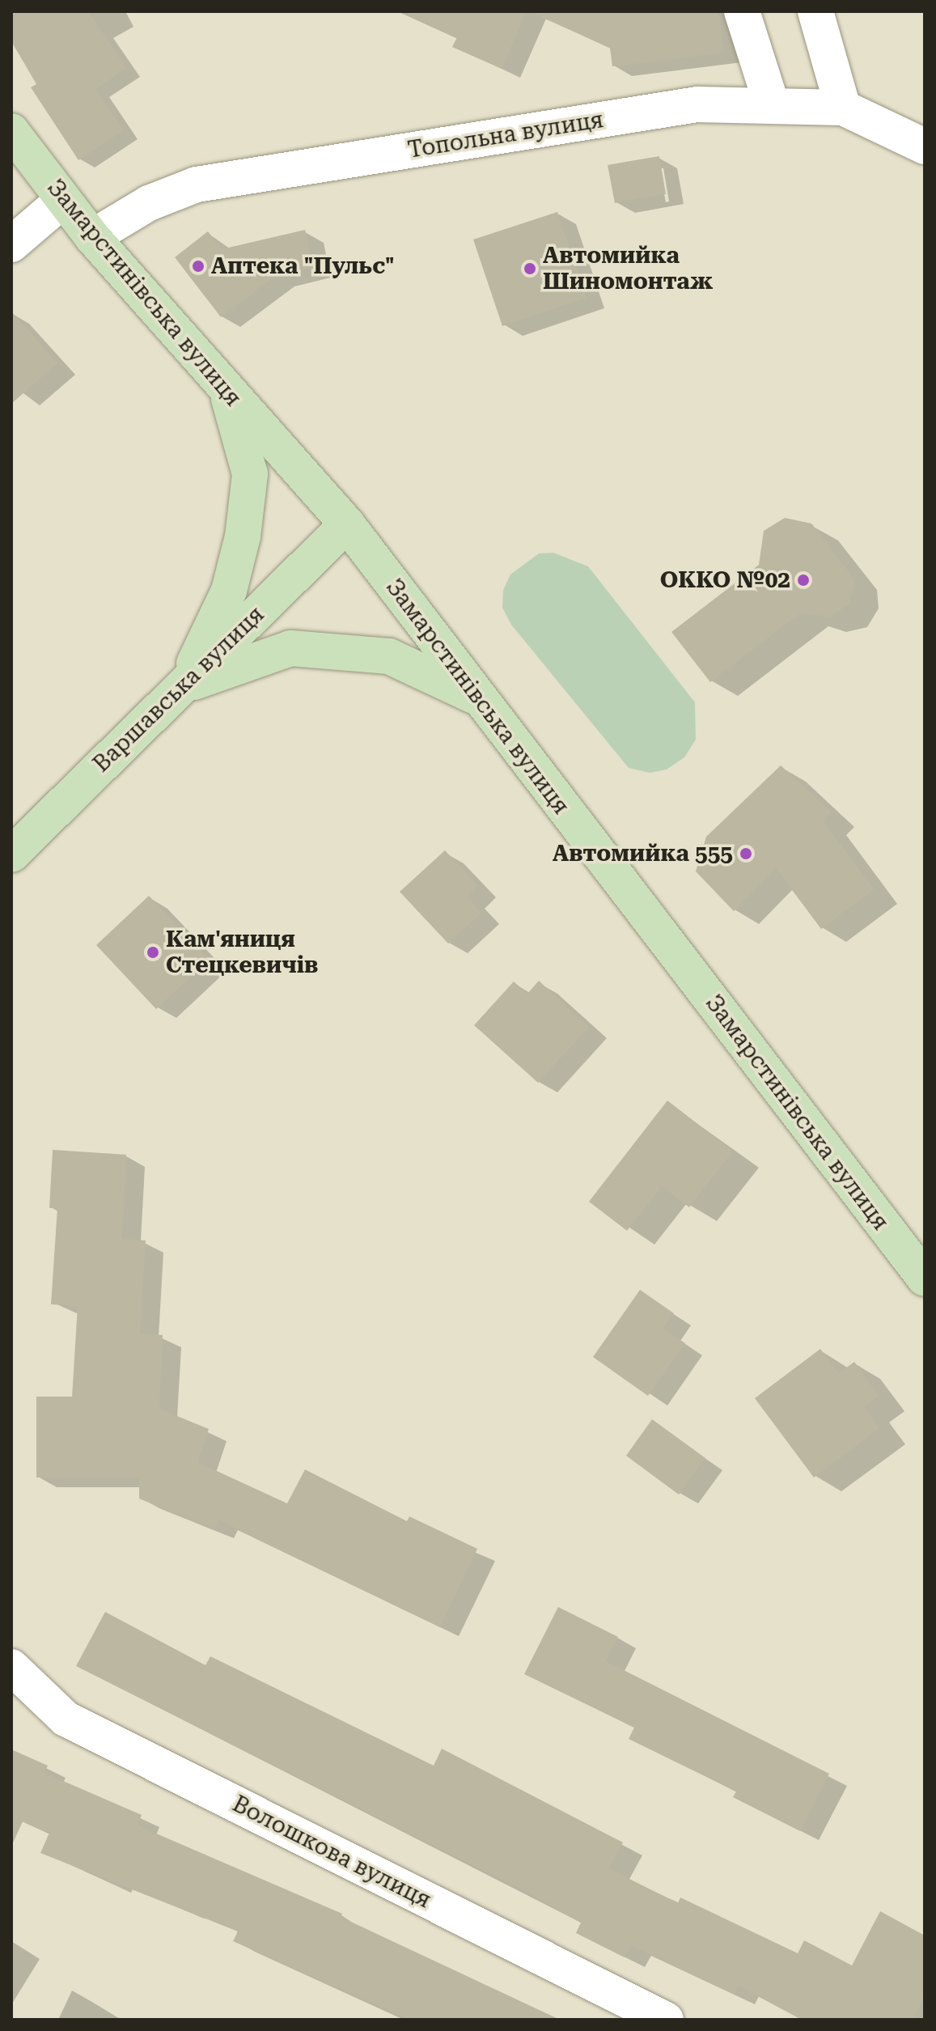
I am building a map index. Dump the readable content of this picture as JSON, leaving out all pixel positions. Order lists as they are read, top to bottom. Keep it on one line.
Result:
{"streets":{"main road":["Замарстинівська вулиця","Варшавська вулиця"],"street":["Топольна вулиця","Волошкова вулиця"]},"crossings":[["Топольна вулиця","Замарстинівська вулиця"],["Замарстинівська вулиця","Варшавська вулиця"]],"places":["Аптека \"Пульс\"","Автомийка Шиномонтаж","ОККО №02","Автомийка 555","Кам'яниця Стецкевичів"]}
